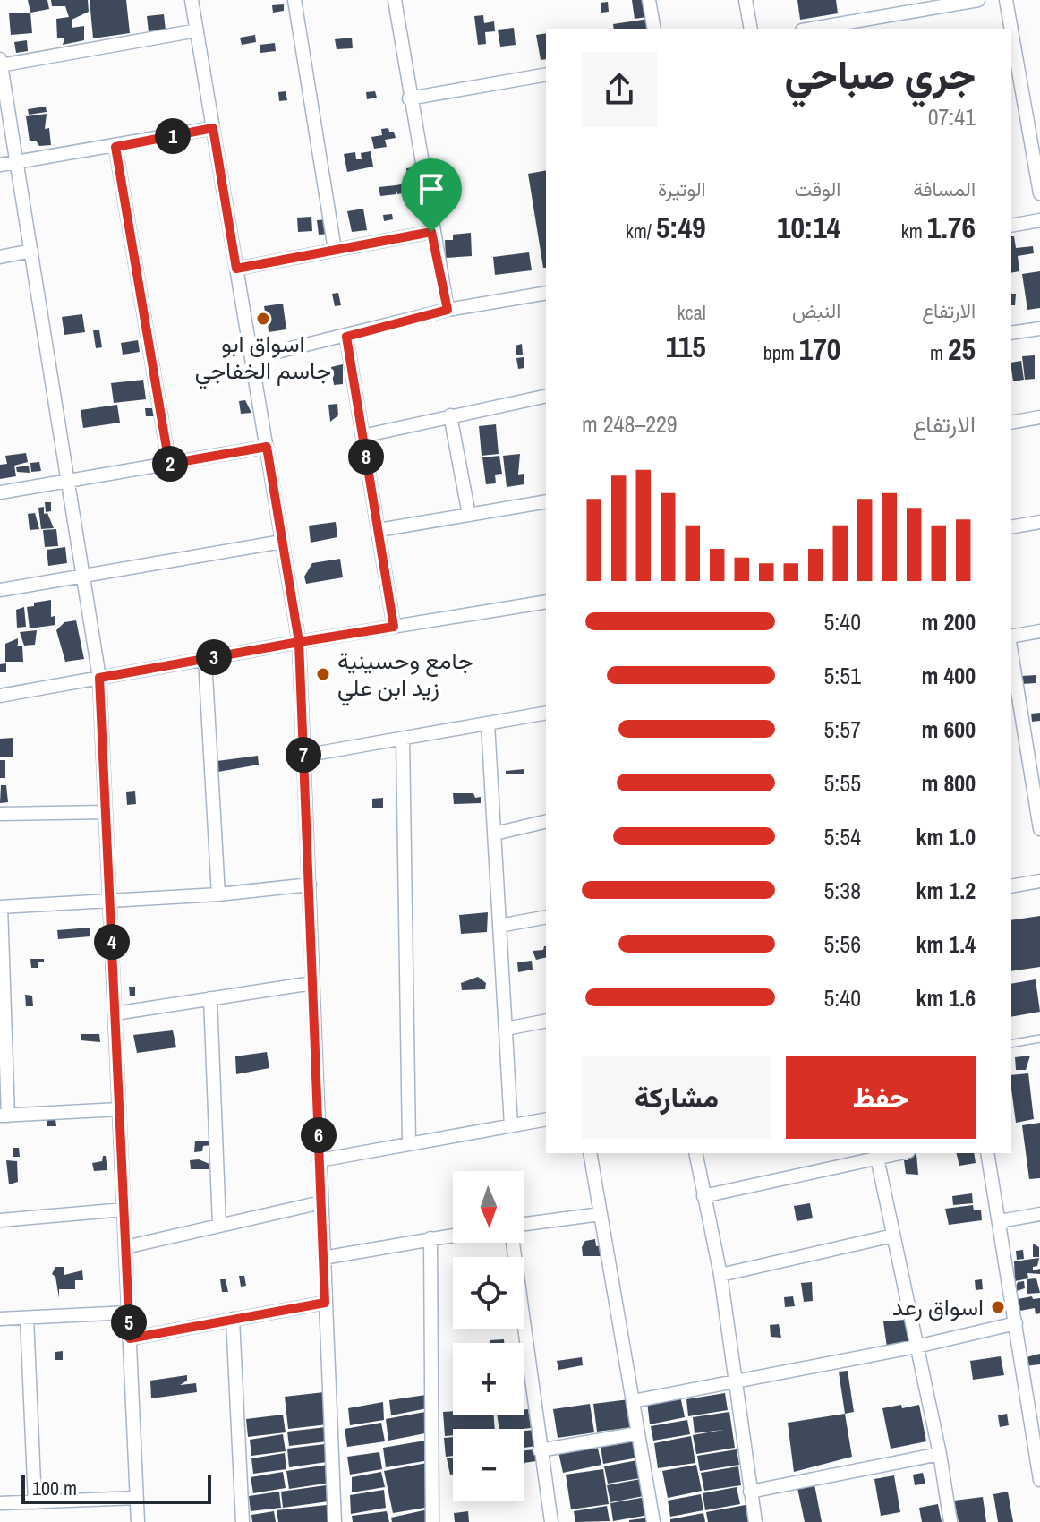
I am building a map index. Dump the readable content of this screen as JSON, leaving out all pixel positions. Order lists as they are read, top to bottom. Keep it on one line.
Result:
{"places":["اسواق ابو جاسم الخفاجي","جامع وحسينية زيد ابن علي","اسواق رعد"],"scale_bar":"100 m","north":"bottom","page":{"heading":["جري صباحي","07:41"],"pins":["1","8","2","3","7","4","6","5"],"stats":[["المسافة","1.76 km"],["الوقت","10:14"],["الوتيرة","5:49 /km"],["الارتفاع","25 m"],["النبض","170 bpm"],["kcal","115"]],"chart":["الارتفاع","229–248 m"],"list":[{"name":"200 m","note":"5:40"},{"name":"400 m","note":"5:51"},{"name":"600 m","note":"5:57"},{"name":"800 m","note":"5:55"},{"name":"1.0 km","note":"5:54"},{"name":"1.2 km","note":"5:38"},{"name":"1.4 km","note":"5:56"},{"name":"1.6 km","note":"5:40"}],"buttons":["حفظ","مشاركة"],"map_buttons":["+","−"],"scale":"100 m"}}
